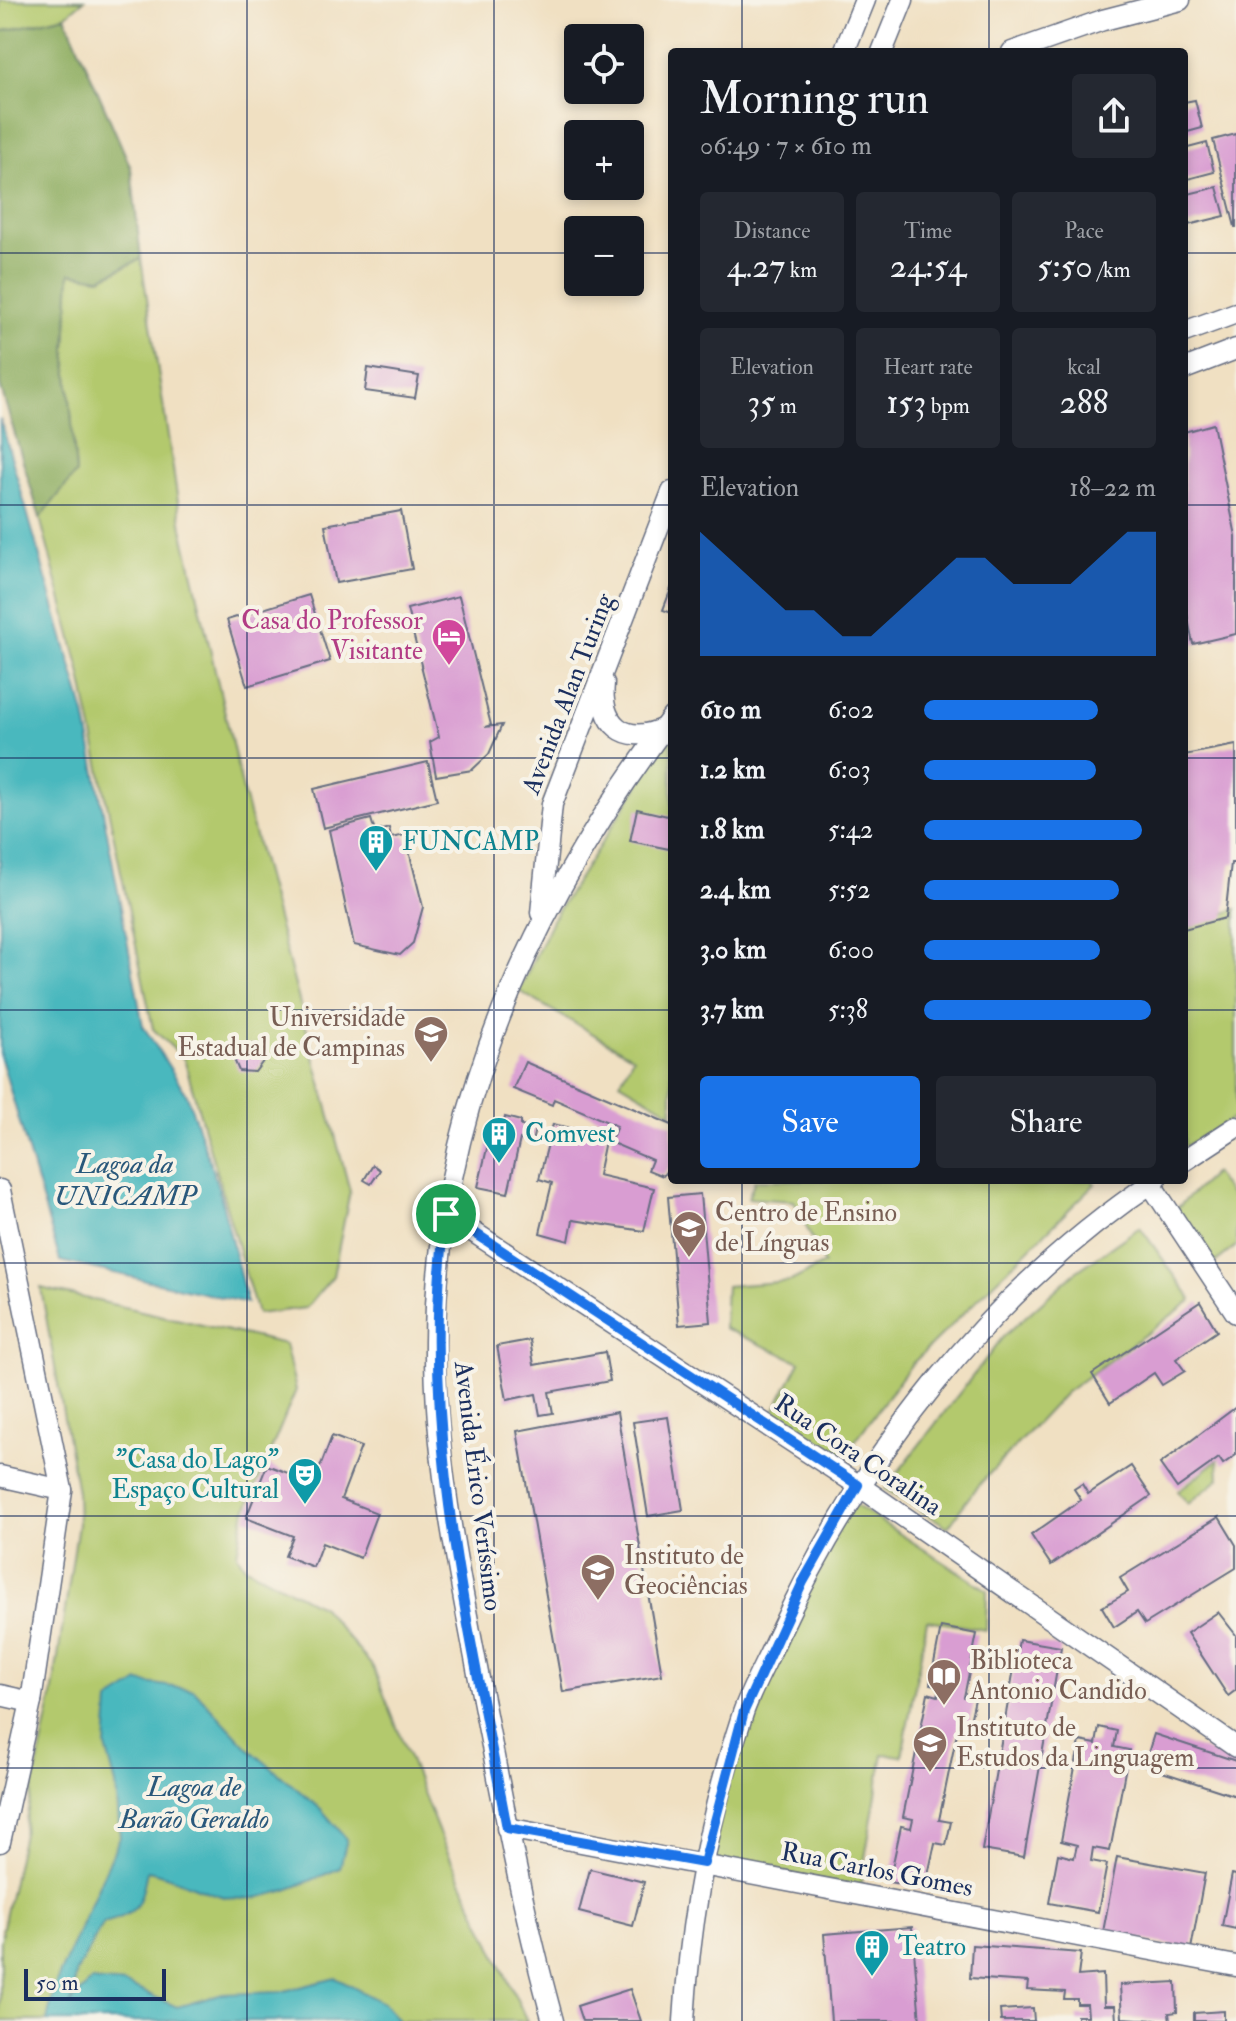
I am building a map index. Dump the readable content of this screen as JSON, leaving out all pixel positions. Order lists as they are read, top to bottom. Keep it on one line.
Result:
{"streets":{"street":["Avenida Alan Turing","Rua Cora Coralina","Avenida Érico Veríssimo","Rua Carlos Gomes"]},"crossings":[["Avenida Alan Turing","Avenida Érico Veríssimo"],["Rua Cora Coralina","Avenida Érico Veríssimo"],["Avenida Érico Veríssimo","Rua Carlos Gomes"]],"water":["Lagoa da UNICAMP","Lagoa de Barão Geraldo"],"places":{"hotel":["Casa do Professor Visitante"],"building":["FUNCAMP","Comvest","Teatro"],"school or university":["Universidade Estadual de Campinas","Centro de Ensino de Línguas","Instituto de Geociências","Instituto de Estudos da Linguagem"],"theatre":["\"Casa do Lago\" Espaço Cultural"],"library":["Biblioteca Antonio Candido"]},"scale_bar":"50 m","page":{"map_buttons":["+","−"],"heading":["Morning run","06:49 · 7 × 610 m"],"stats":[["Distance","4.27 km"],["Time","24:54"],["Pace","5:50 /km"],["Elevation","35 m"],["Heart rate","153 bpm"],["kcal","288"]],"chart":["Elevation","18–22 m"],"list":[{"name":"610 m","note":"6:02"},{"name":"1.2 km","note":"6:03"},{"name":"1.8 km","note":"5:42"},{"name":"2.4 km","note":"5:52"},{"name":"3.0 km","note":"6:00"},{"name":"3.7 km","note":"5:38"}],"buttons":["Save","Share"],"scale":"50 m"}}
